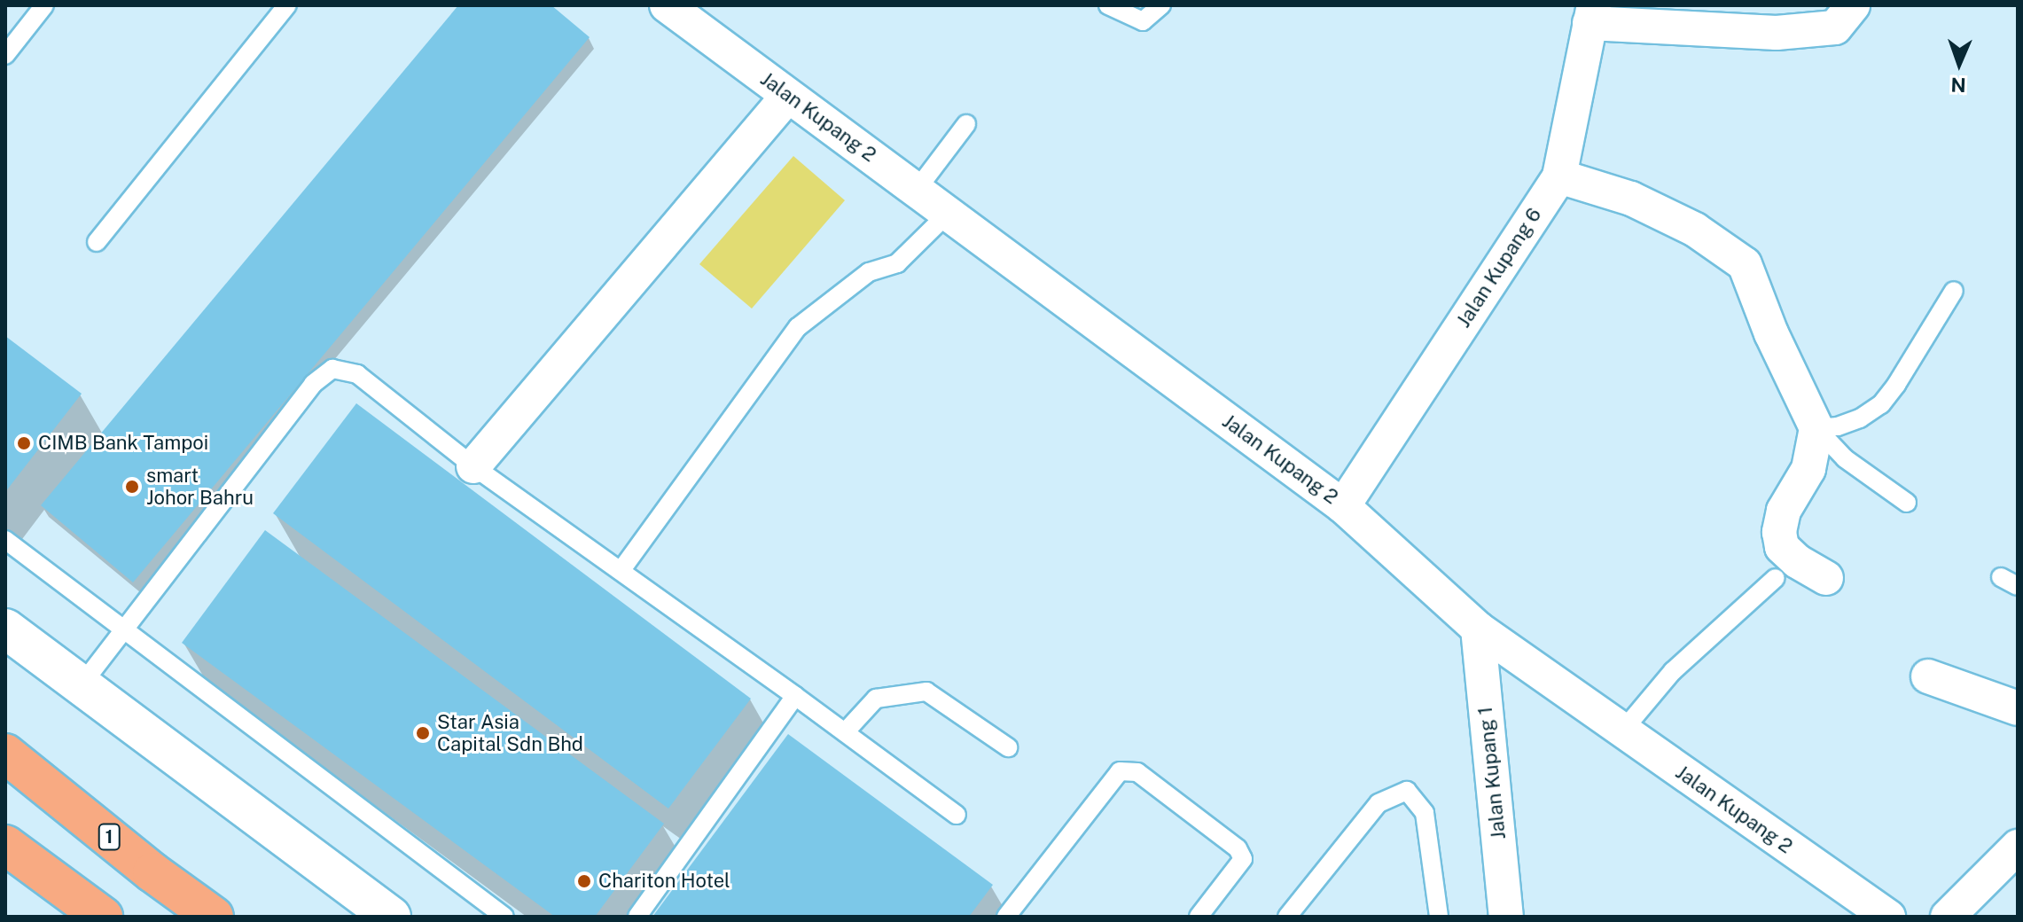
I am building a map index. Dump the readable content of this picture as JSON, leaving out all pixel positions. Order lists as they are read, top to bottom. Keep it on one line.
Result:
{"streets":{"highway":["1"],"street":["Jalan Kupang 2","Jalan Kupang 6","Jalan Kupang 1"]},"crossings":[["Jalan Kupang 2","Jalan Kupang 6"],["Jalan Kupang 2","Jalan Kupang 1"]],"places":["CIMB Bank Tampoi","smart Johor Bahru","Star Asia Capital Sdn Bhd","Chariton Hotel"],"north":"bottom"}
